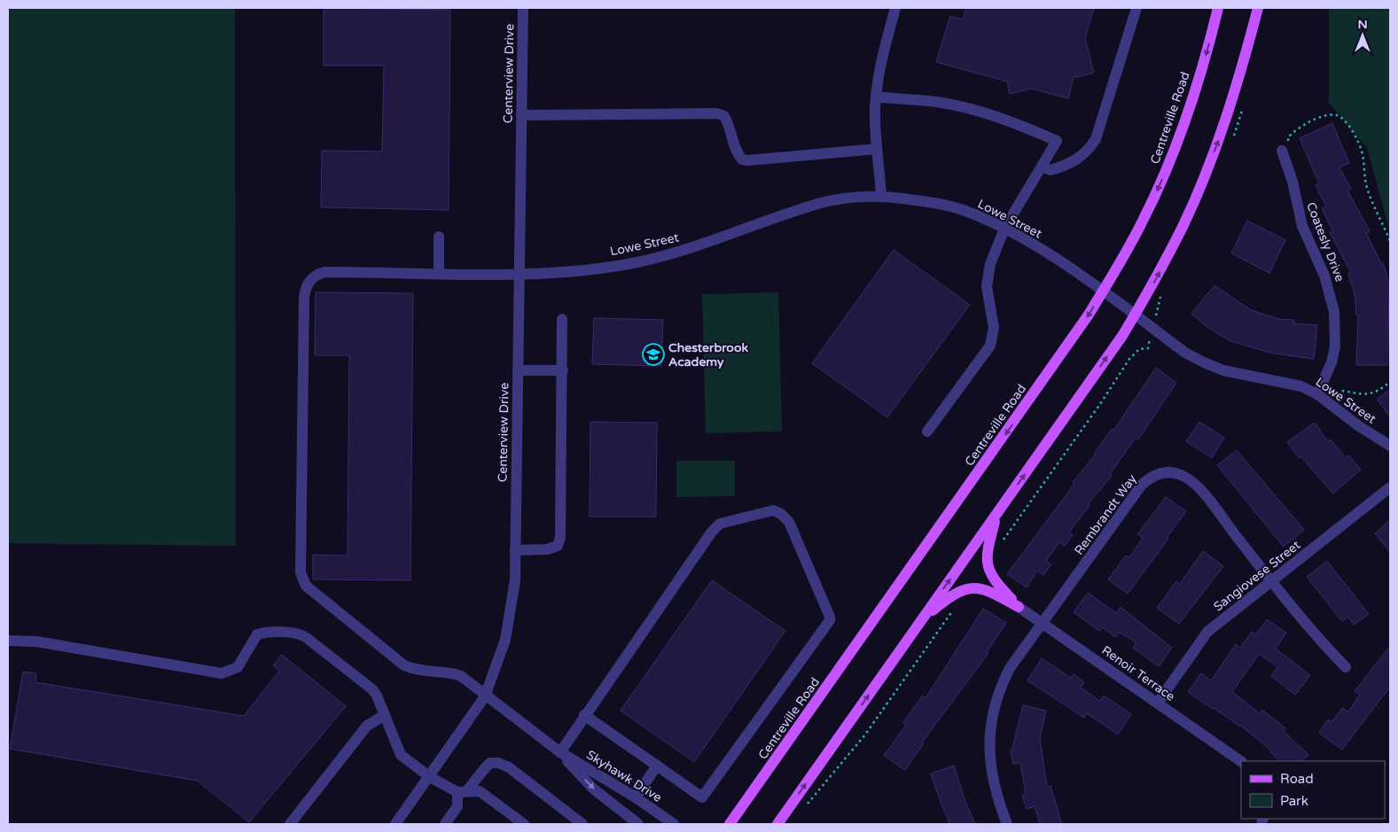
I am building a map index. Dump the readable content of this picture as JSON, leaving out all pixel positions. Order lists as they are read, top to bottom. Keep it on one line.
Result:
{"streets":{"main road":["Centreville Road"],"street":["Centerview Drive","Lowe Street","Coatesly Drive","Rembrandt Way","Sangiovese Street","Renoir Terrace","Skyhawk Drive"]},"crossings":[["Centerview Drive","Lowe Street"],["Centerview Drive","Skyhawk Drive"],["Centreville Road","Lowe Street"],["Lowe Street","Coatesly Drive"],["Lowe Street","Skyhawk Drive"],["Rembrandt Way","Sangiovese Street"],["Rembrandt Way","Renoir Terrace"],["Sangiovese Street","Renoir Terrace"]],"places":{"school or university":["Chesterbrook Academy"]},"legend":["Road","Park"],"north":"top"}
